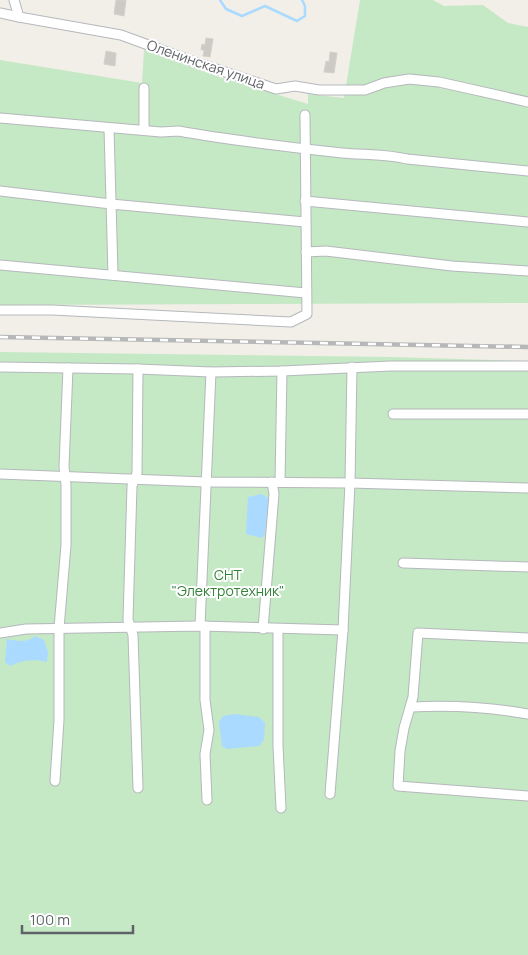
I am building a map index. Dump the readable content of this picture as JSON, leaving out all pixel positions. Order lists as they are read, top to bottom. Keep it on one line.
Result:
{"streets":{"street":["Оленинская улица"]},"parks":["СНТ \"Электротехник\""],"scale_bar":"100 m"}
